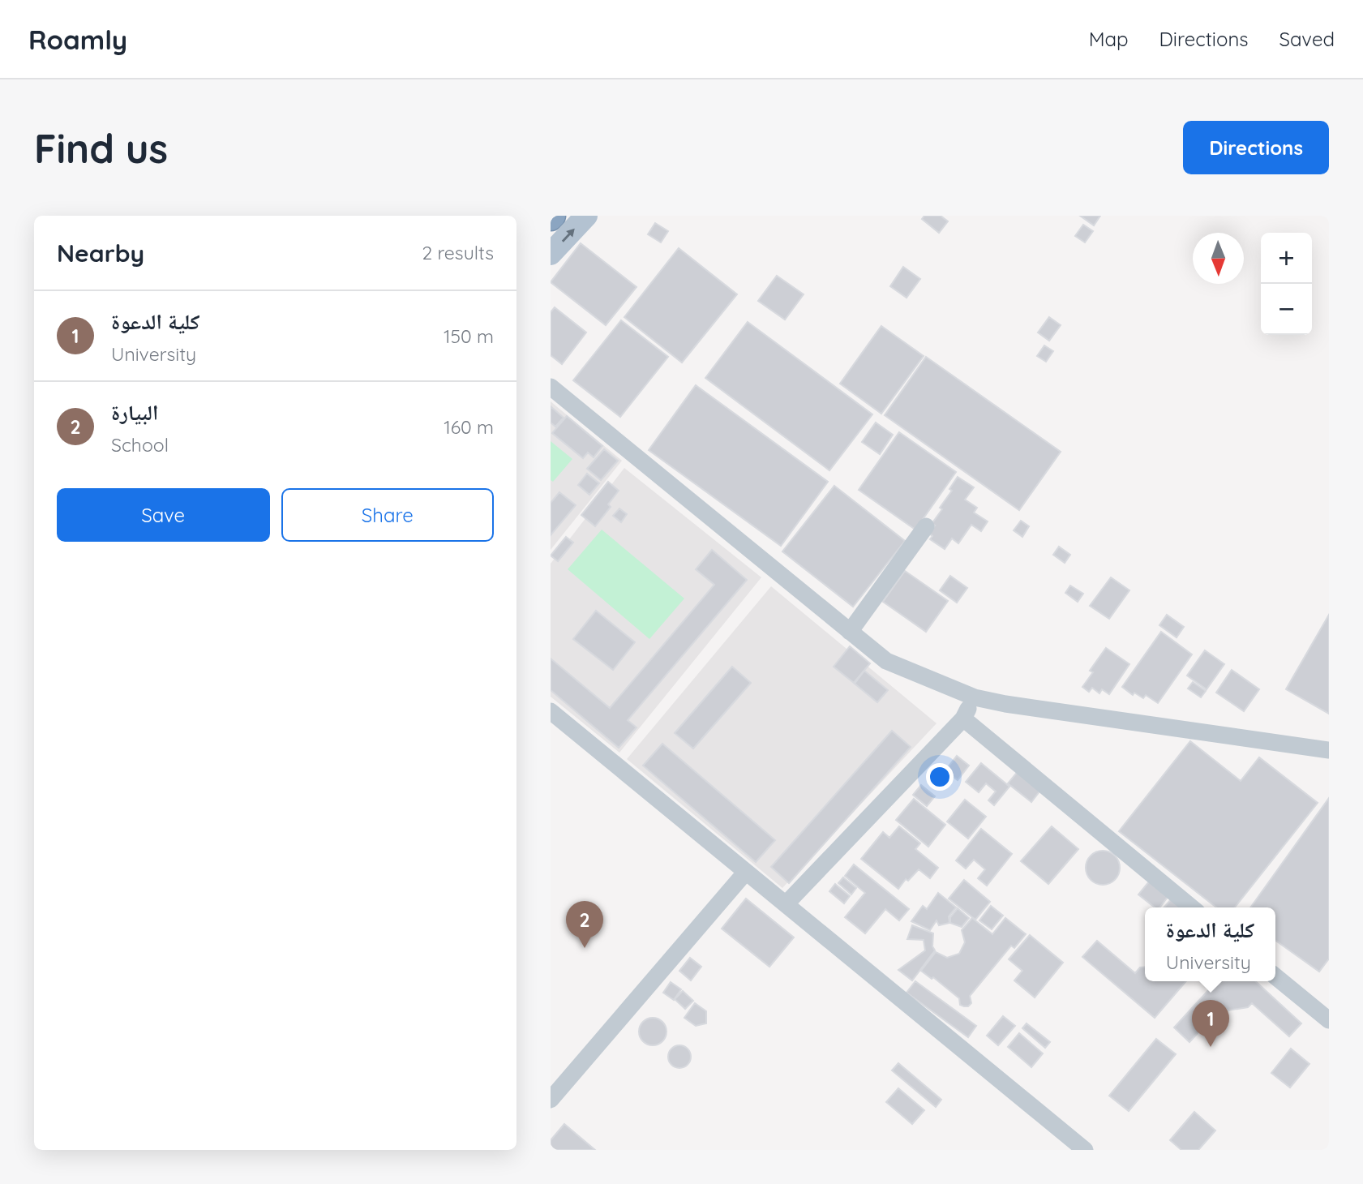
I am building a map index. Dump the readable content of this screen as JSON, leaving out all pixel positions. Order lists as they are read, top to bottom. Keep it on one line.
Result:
{"north":"bottom","page":{"header":"Roamly","nav":["Map","Directions","Saved"],"buttons":["Directions",["Save","Share"]],"title":"Find us","heading":["Nearby","2 results"],"map_buttons":["+","−"],"list":[{"mark":"1","name":"كلية الدعوة","note":"University","value":"150 m"},{"mark":"2","name":"البيارة","note":"School","value":"160 m"}],"pins":["2","1"],"popup":["كلية الدعوة","University"]}}
